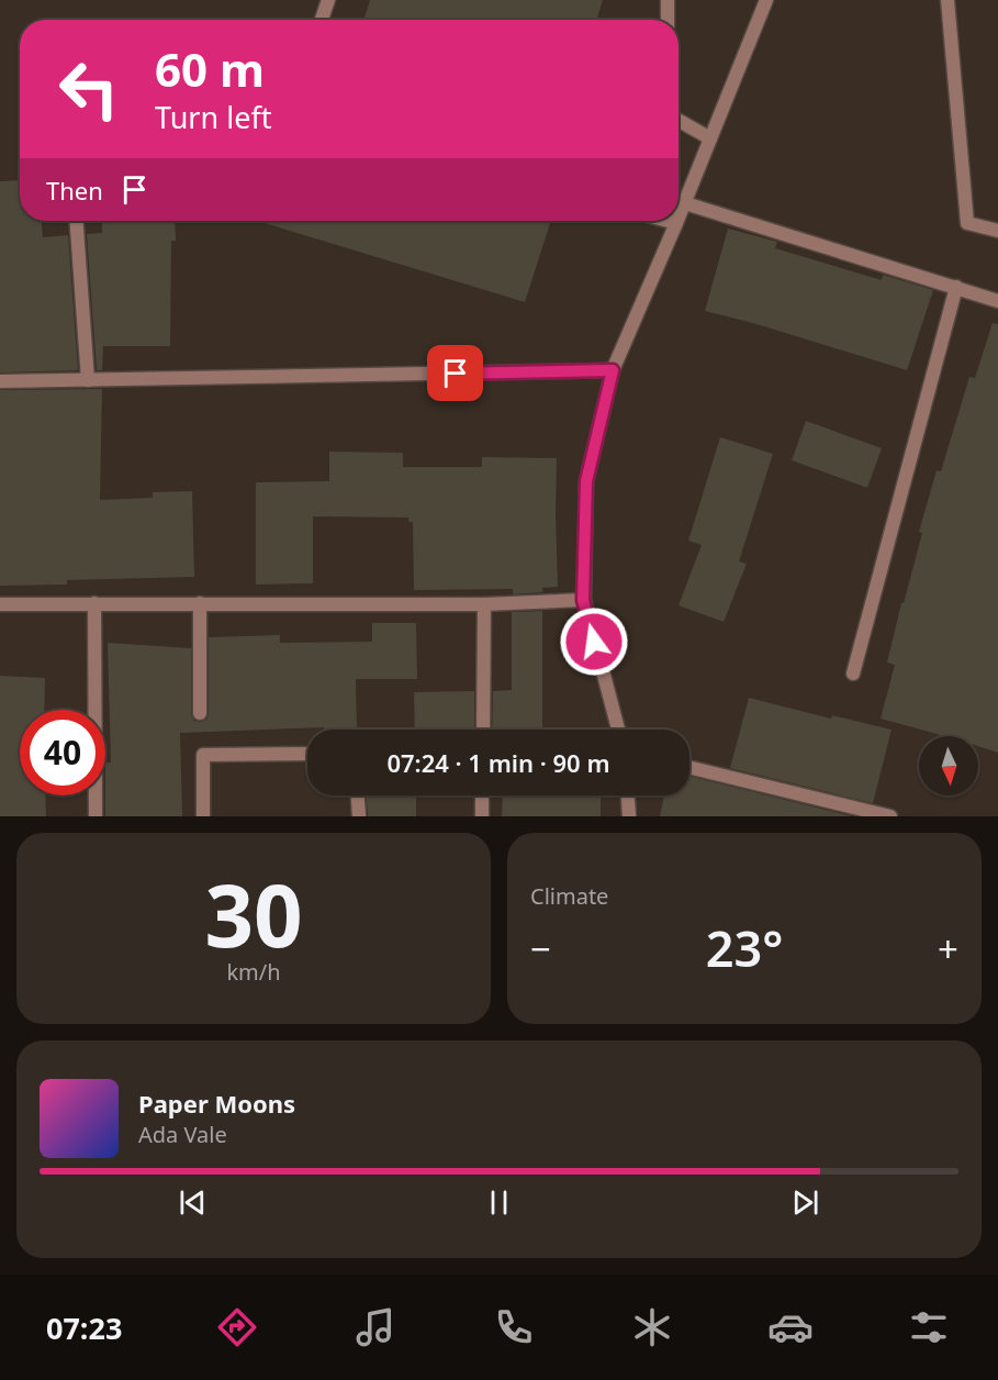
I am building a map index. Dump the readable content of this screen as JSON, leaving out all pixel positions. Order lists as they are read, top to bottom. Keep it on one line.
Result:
{"north":"bottom","page":{"turn":["60 m","Turn left"],"then":"Then","limit":"40","trip":"07:24 · 1 min · 90 m","tile":[["30","km/h"],"Climate"],"heat":["−","23°","+"],"song":["Paper Moons","Ada Vale"],"tabs":"07:23"}}
